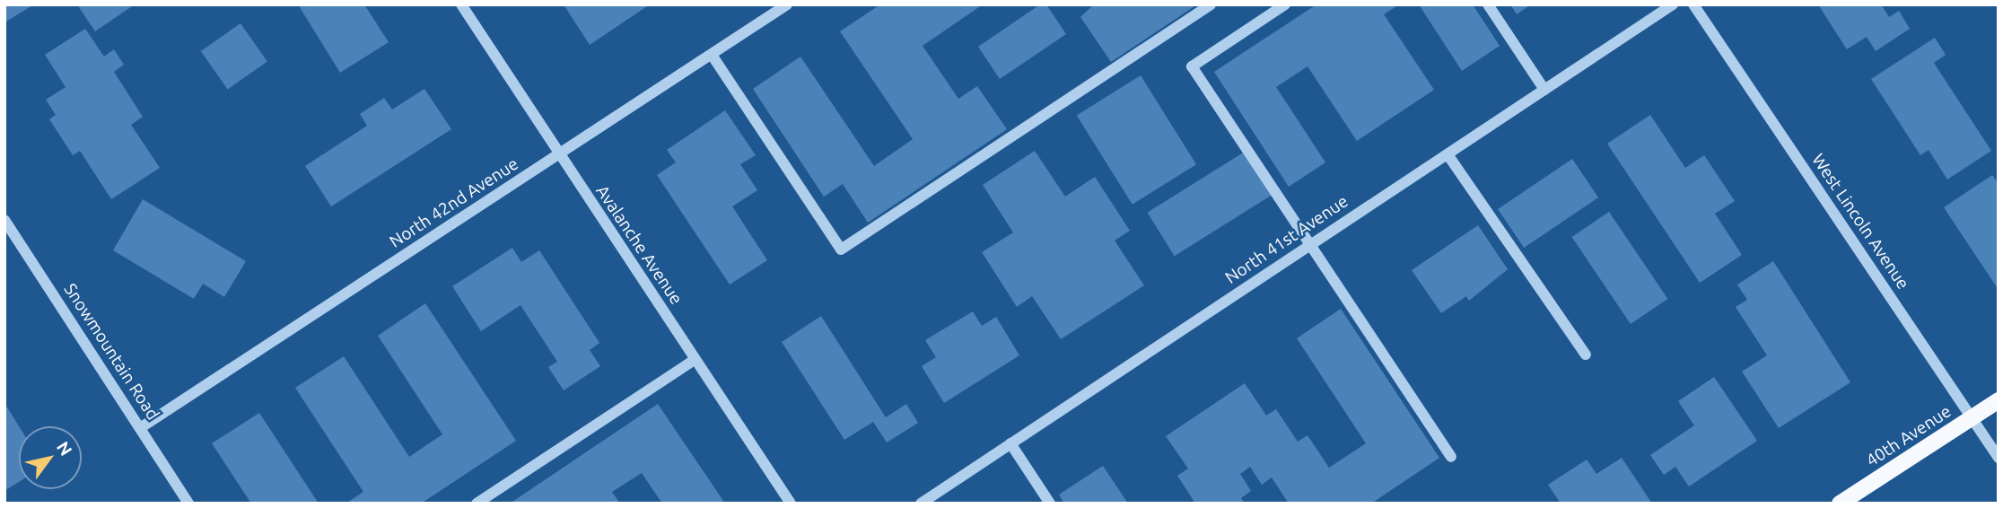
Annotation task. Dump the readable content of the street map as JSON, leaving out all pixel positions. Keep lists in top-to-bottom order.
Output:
{
  "streets": {
    "main road": ["40th Avenue"],
    "street": [
      "North 42nd Avenue",
      "West Lincoln Avenue",
      "North 41st Avenue",
      "Avalanche Avenue",
      "Snowmountain Road"
    ]
  },
  "crossings": [
    ["North 42nd Avenue", "Avalanche Avenue"],
    ["North 42nd Avenue", "Snowmountain Road"],
    ["West Lincoln Avenue", "40th Avenue"]
  ],
  "north": "top right"
}
